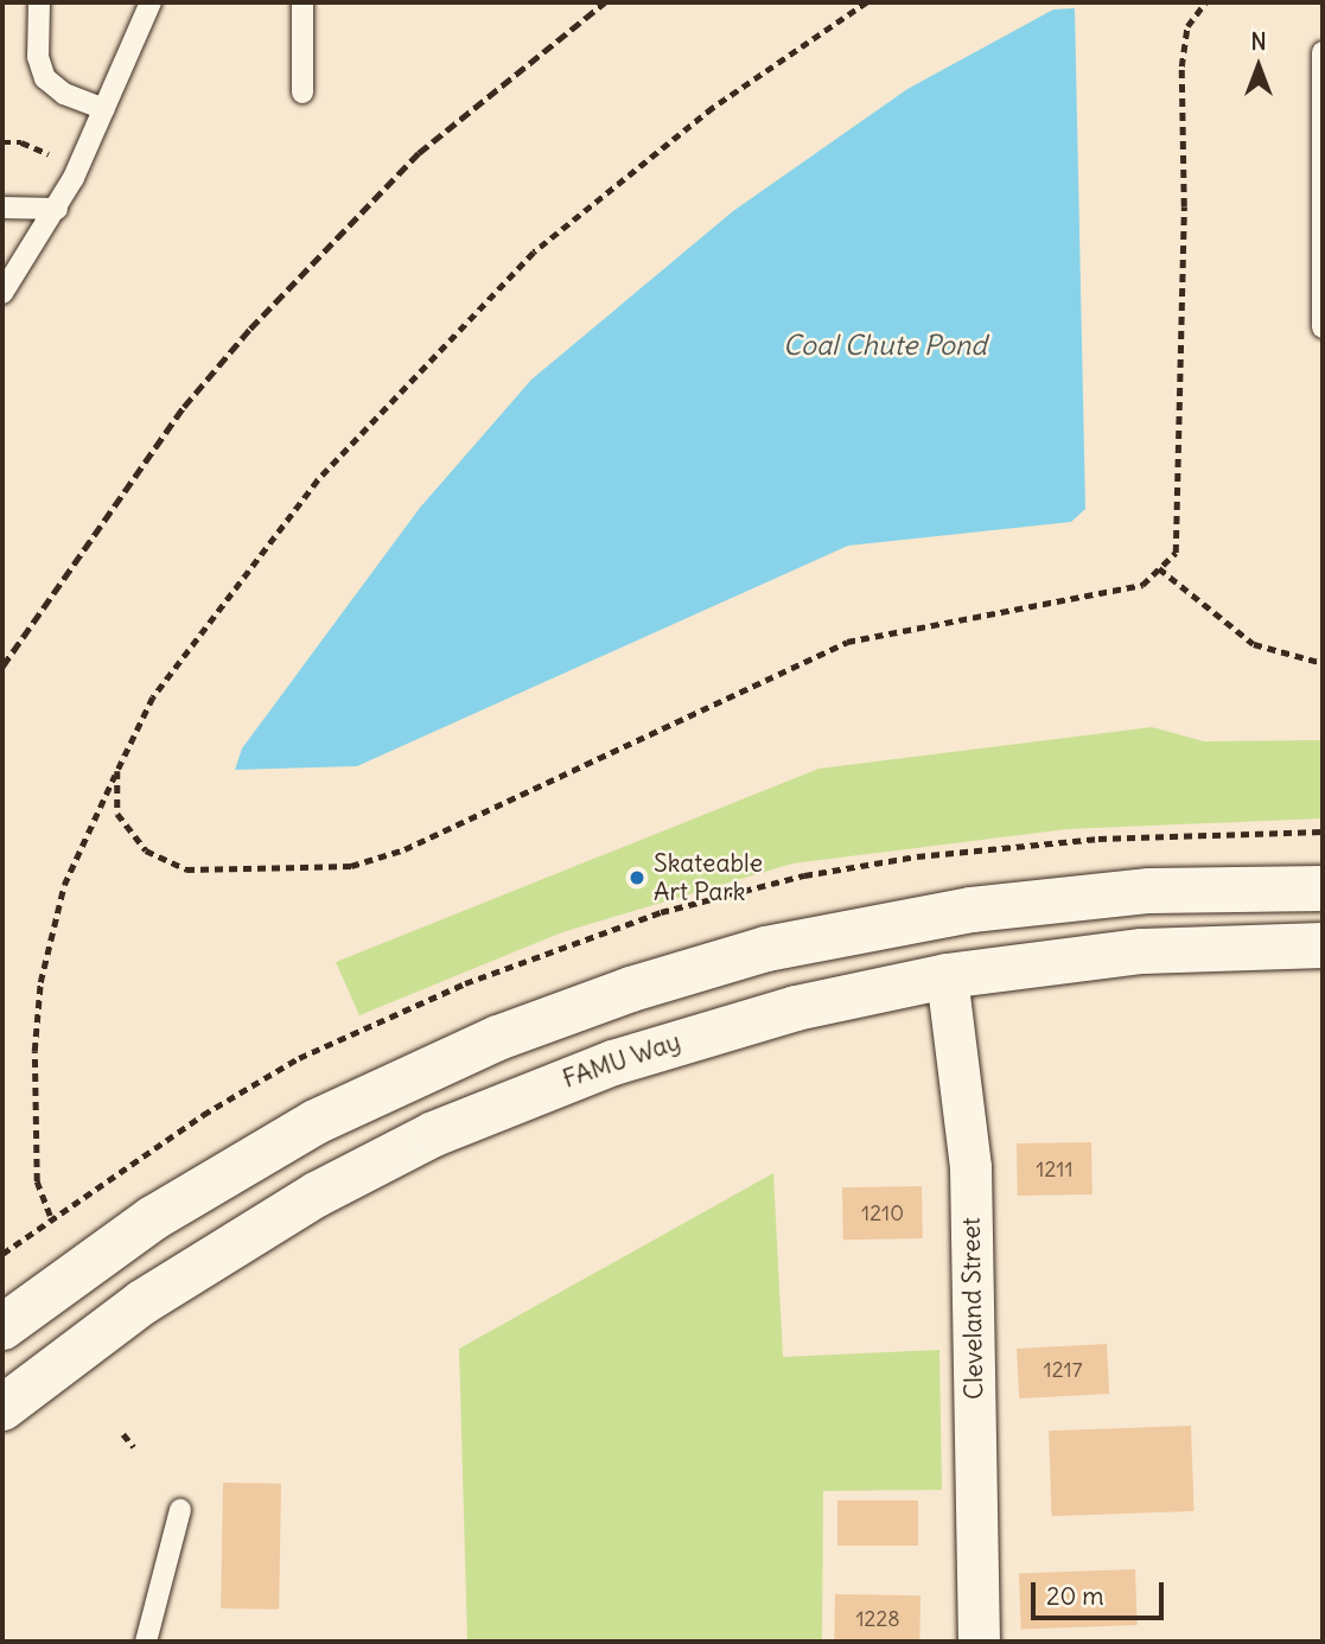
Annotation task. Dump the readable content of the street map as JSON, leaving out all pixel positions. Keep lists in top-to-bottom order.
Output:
{
  "streets": {
    "street": ["FAMU Way", "Cleveland Street"]
  },
  "crossings": [
    ["FAMU Way", "Cleveland Street"]
  ],
  "water": ["Coal Chute Pond"],
  "places": ["Skateable Art Park"],
  "house_numbers": [
    "1211",
    "1210",
    "1217",
    "1228"
  ],
  "scale_bar": "20 m",
  "north": "top"
}
